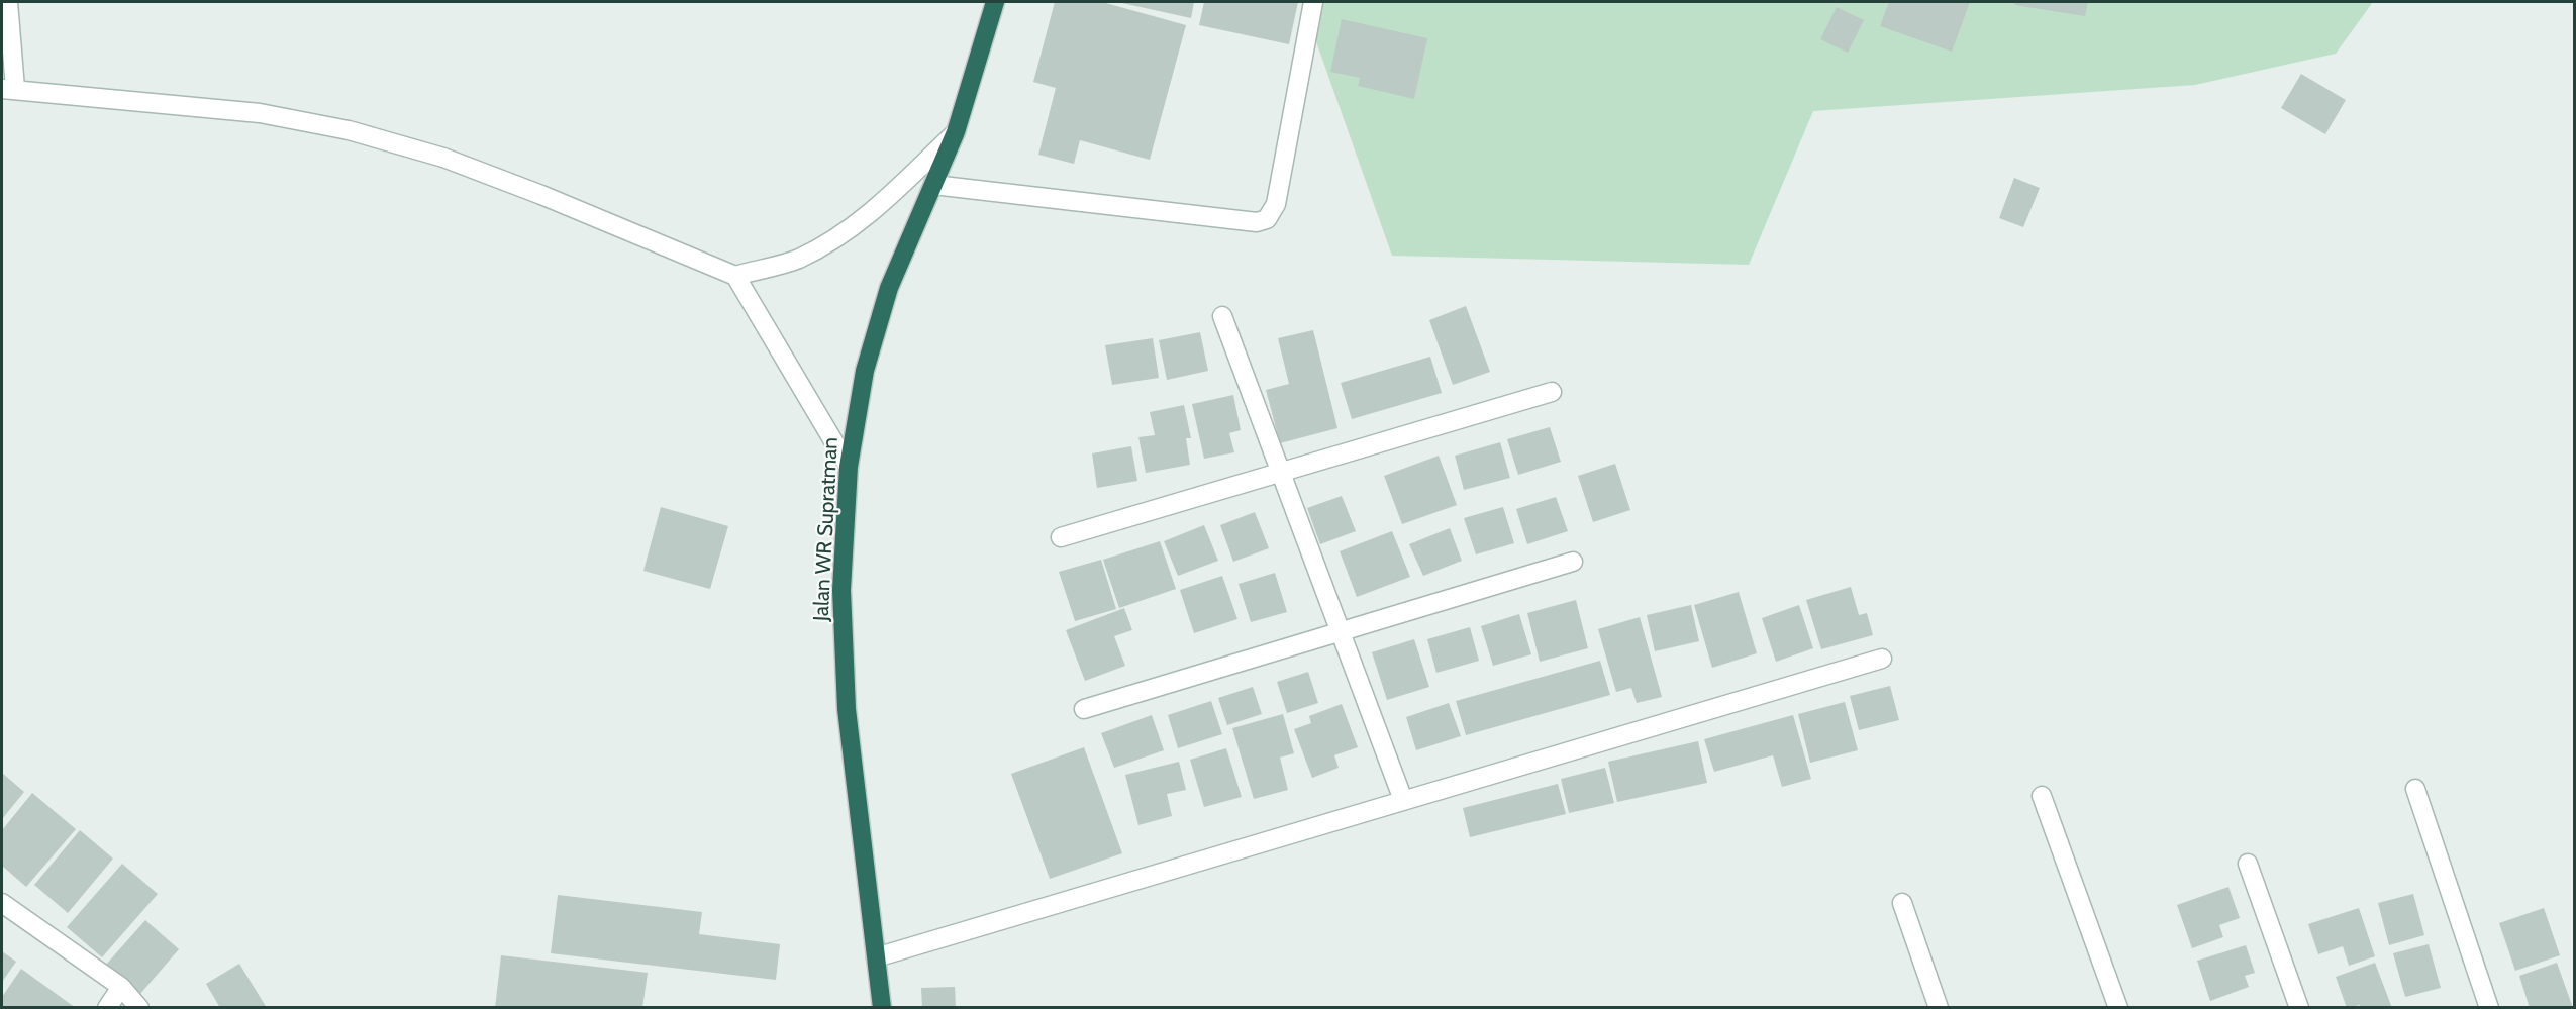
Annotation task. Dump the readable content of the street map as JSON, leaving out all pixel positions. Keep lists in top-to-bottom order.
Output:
{
  "streets": {
    "highway": ["Jalan WR Supratman"]
  }
}
